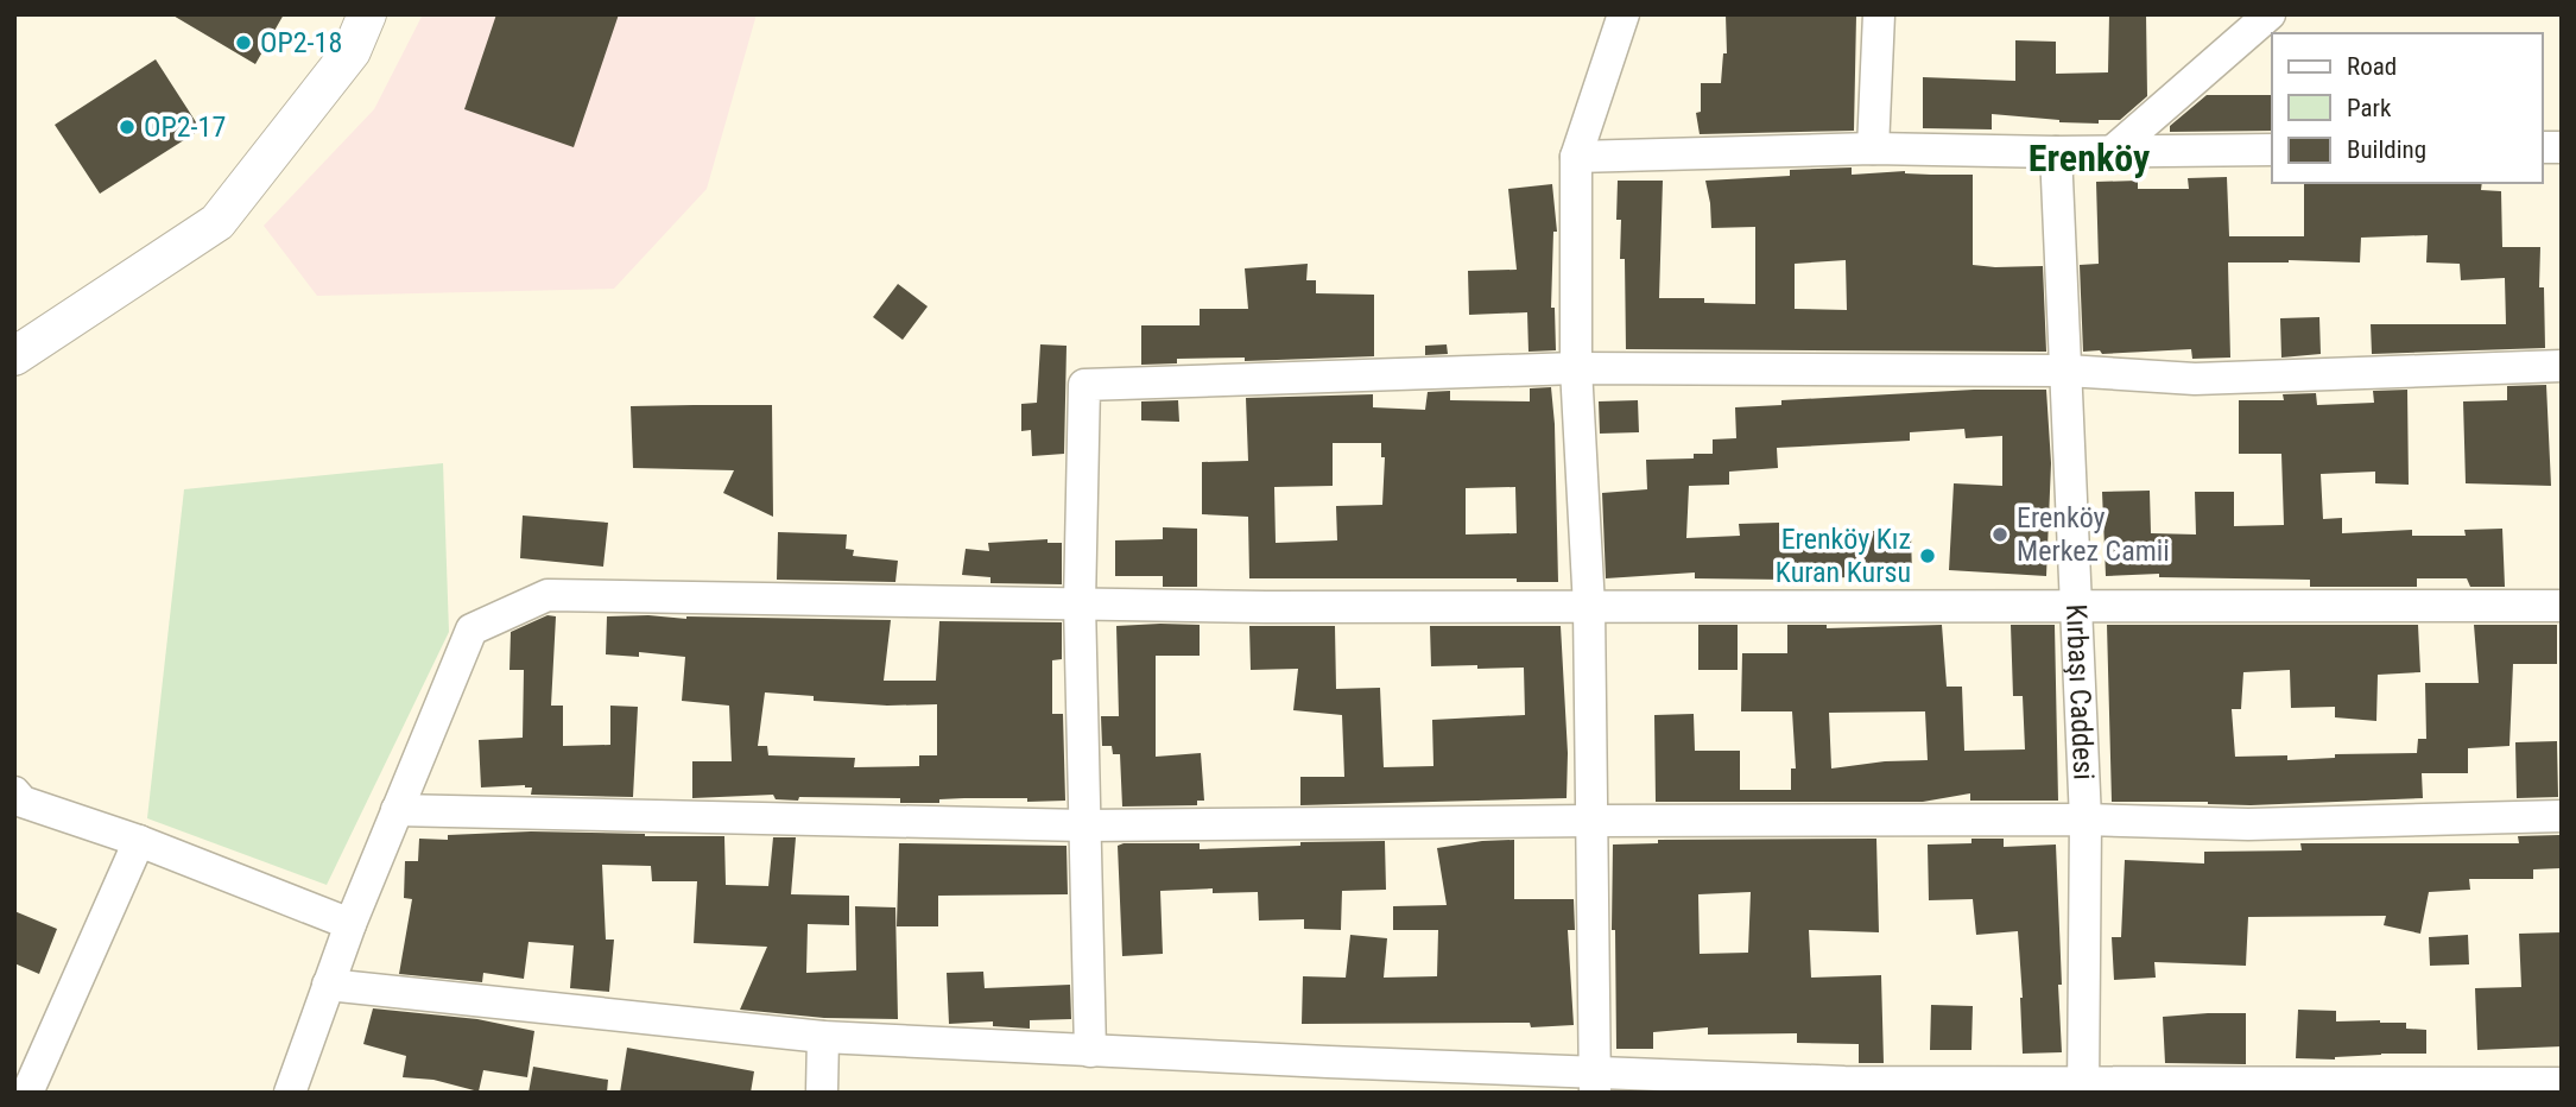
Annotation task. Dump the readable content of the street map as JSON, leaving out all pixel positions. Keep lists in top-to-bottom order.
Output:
{
  "streets": {
    "street": ["Kırbaşı Caddesi"]
  },
  "districts": ["Erenköy"],
  "places": [
    "OP2-18",
    "OP2-17",
    "Erenköy Merkez Camii",
    "Erenköy Kız Kuran Kursu"
  ],
  "legend": ["Road", "Park", "Building"]
}
